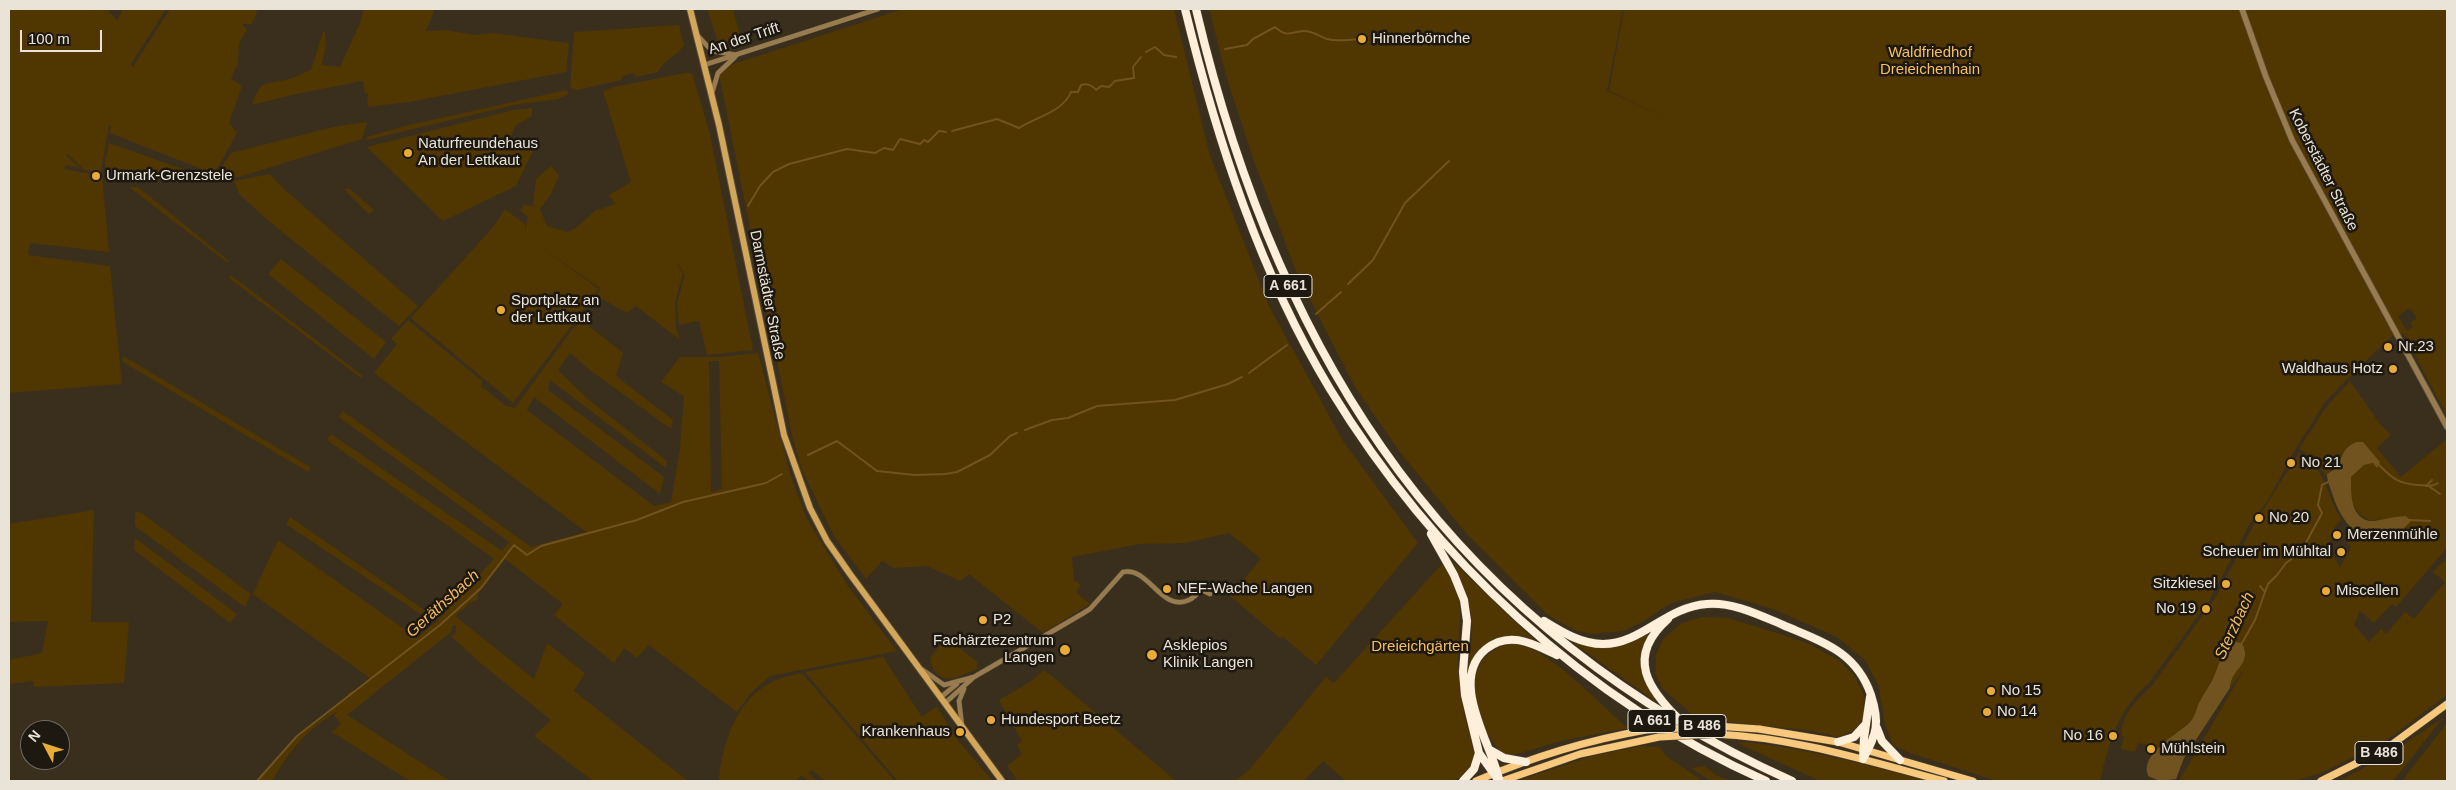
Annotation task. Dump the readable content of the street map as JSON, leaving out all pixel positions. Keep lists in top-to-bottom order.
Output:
{
  "streets": {
    "highway": ["A 661"],
    "main road": ["Darmstädter Straße", "B 486"],
    "street": ["An der Trift", "Koberstädter Straße"]
  },
  "crossings": [
    ["An der Trift", "Darmstädter Straße"]
  ],
  "water": ["Geräthsbach", "Sterzbach"],
  "parks": ["Waldfriedhof Dreieichenhain", "Dreieichgärten"],
  "places": [
    "Hinnerbörnche",
    "Naturfreundehaus An der Lettkaut",
    "Urmark-Grenzstele",
    "Sportplatz an der Lettkaut",
    "Nr.23",
    "Waldhaus Hotz",
    "No 21",
    "No 20",
    "Merzenmühle",
    "Scheuer im Mühltal",
    "Sitzkiesel",
    "NEF-Wache Langen",
    "Miscellen",
    "No 19",
    "P2",
    "Fachärztezentrum Langen",
    "Asklepios Klinik Langen",
    "No 15",
    "No 14",
    "Hundesport Beetz",
    "Krankenhaus",
    "No 16",
    "Mühlstein"
  ],
  "scale_bar": "100 m",
  "north": "top left"
}
